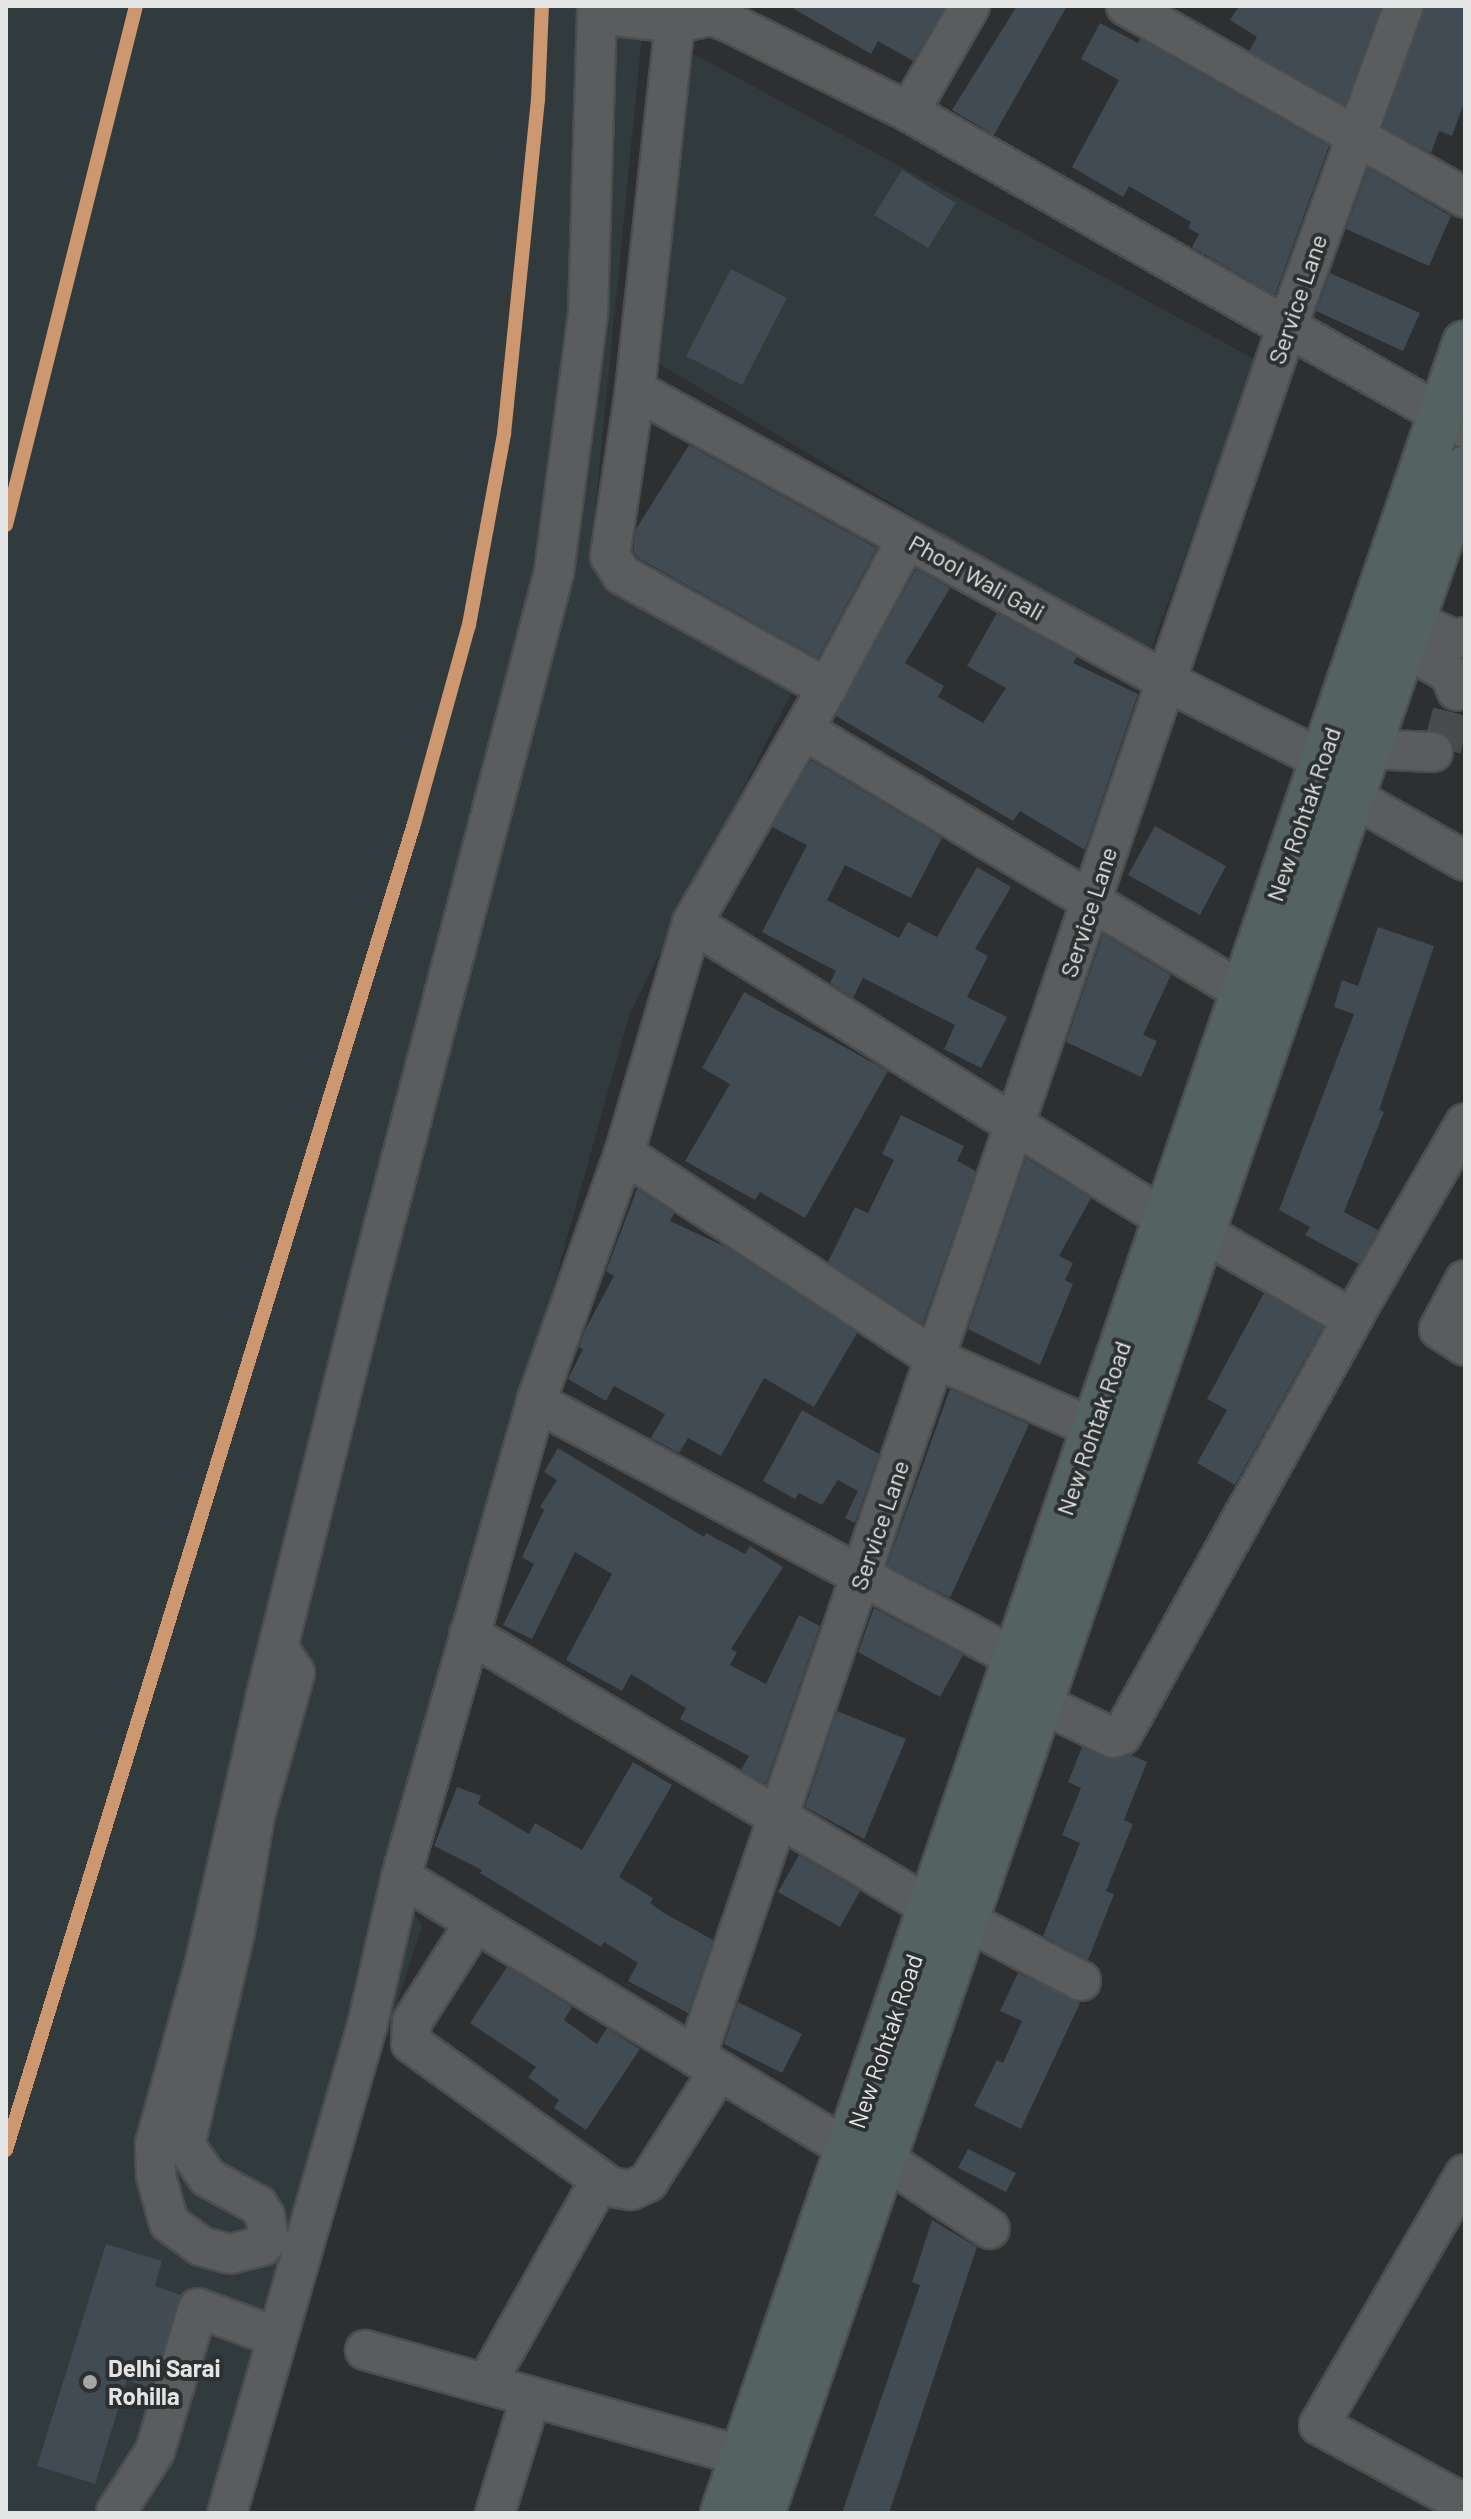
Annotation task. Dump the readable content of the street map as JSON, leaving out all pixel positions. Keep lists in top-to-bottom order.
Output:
{
  "streets": {
    "main road": ["New Rohtak Road"],
    "street": ["Service Lane", "Phool Wali Gali"]
  },
  "crossings": [
    ["Service Lane", "Phool Wali Gali"],
    ["Phool Wali Gali", "New Rohtak Road"]
  ],
  "places": ["Delhi Sarai Rohilla"]
}
